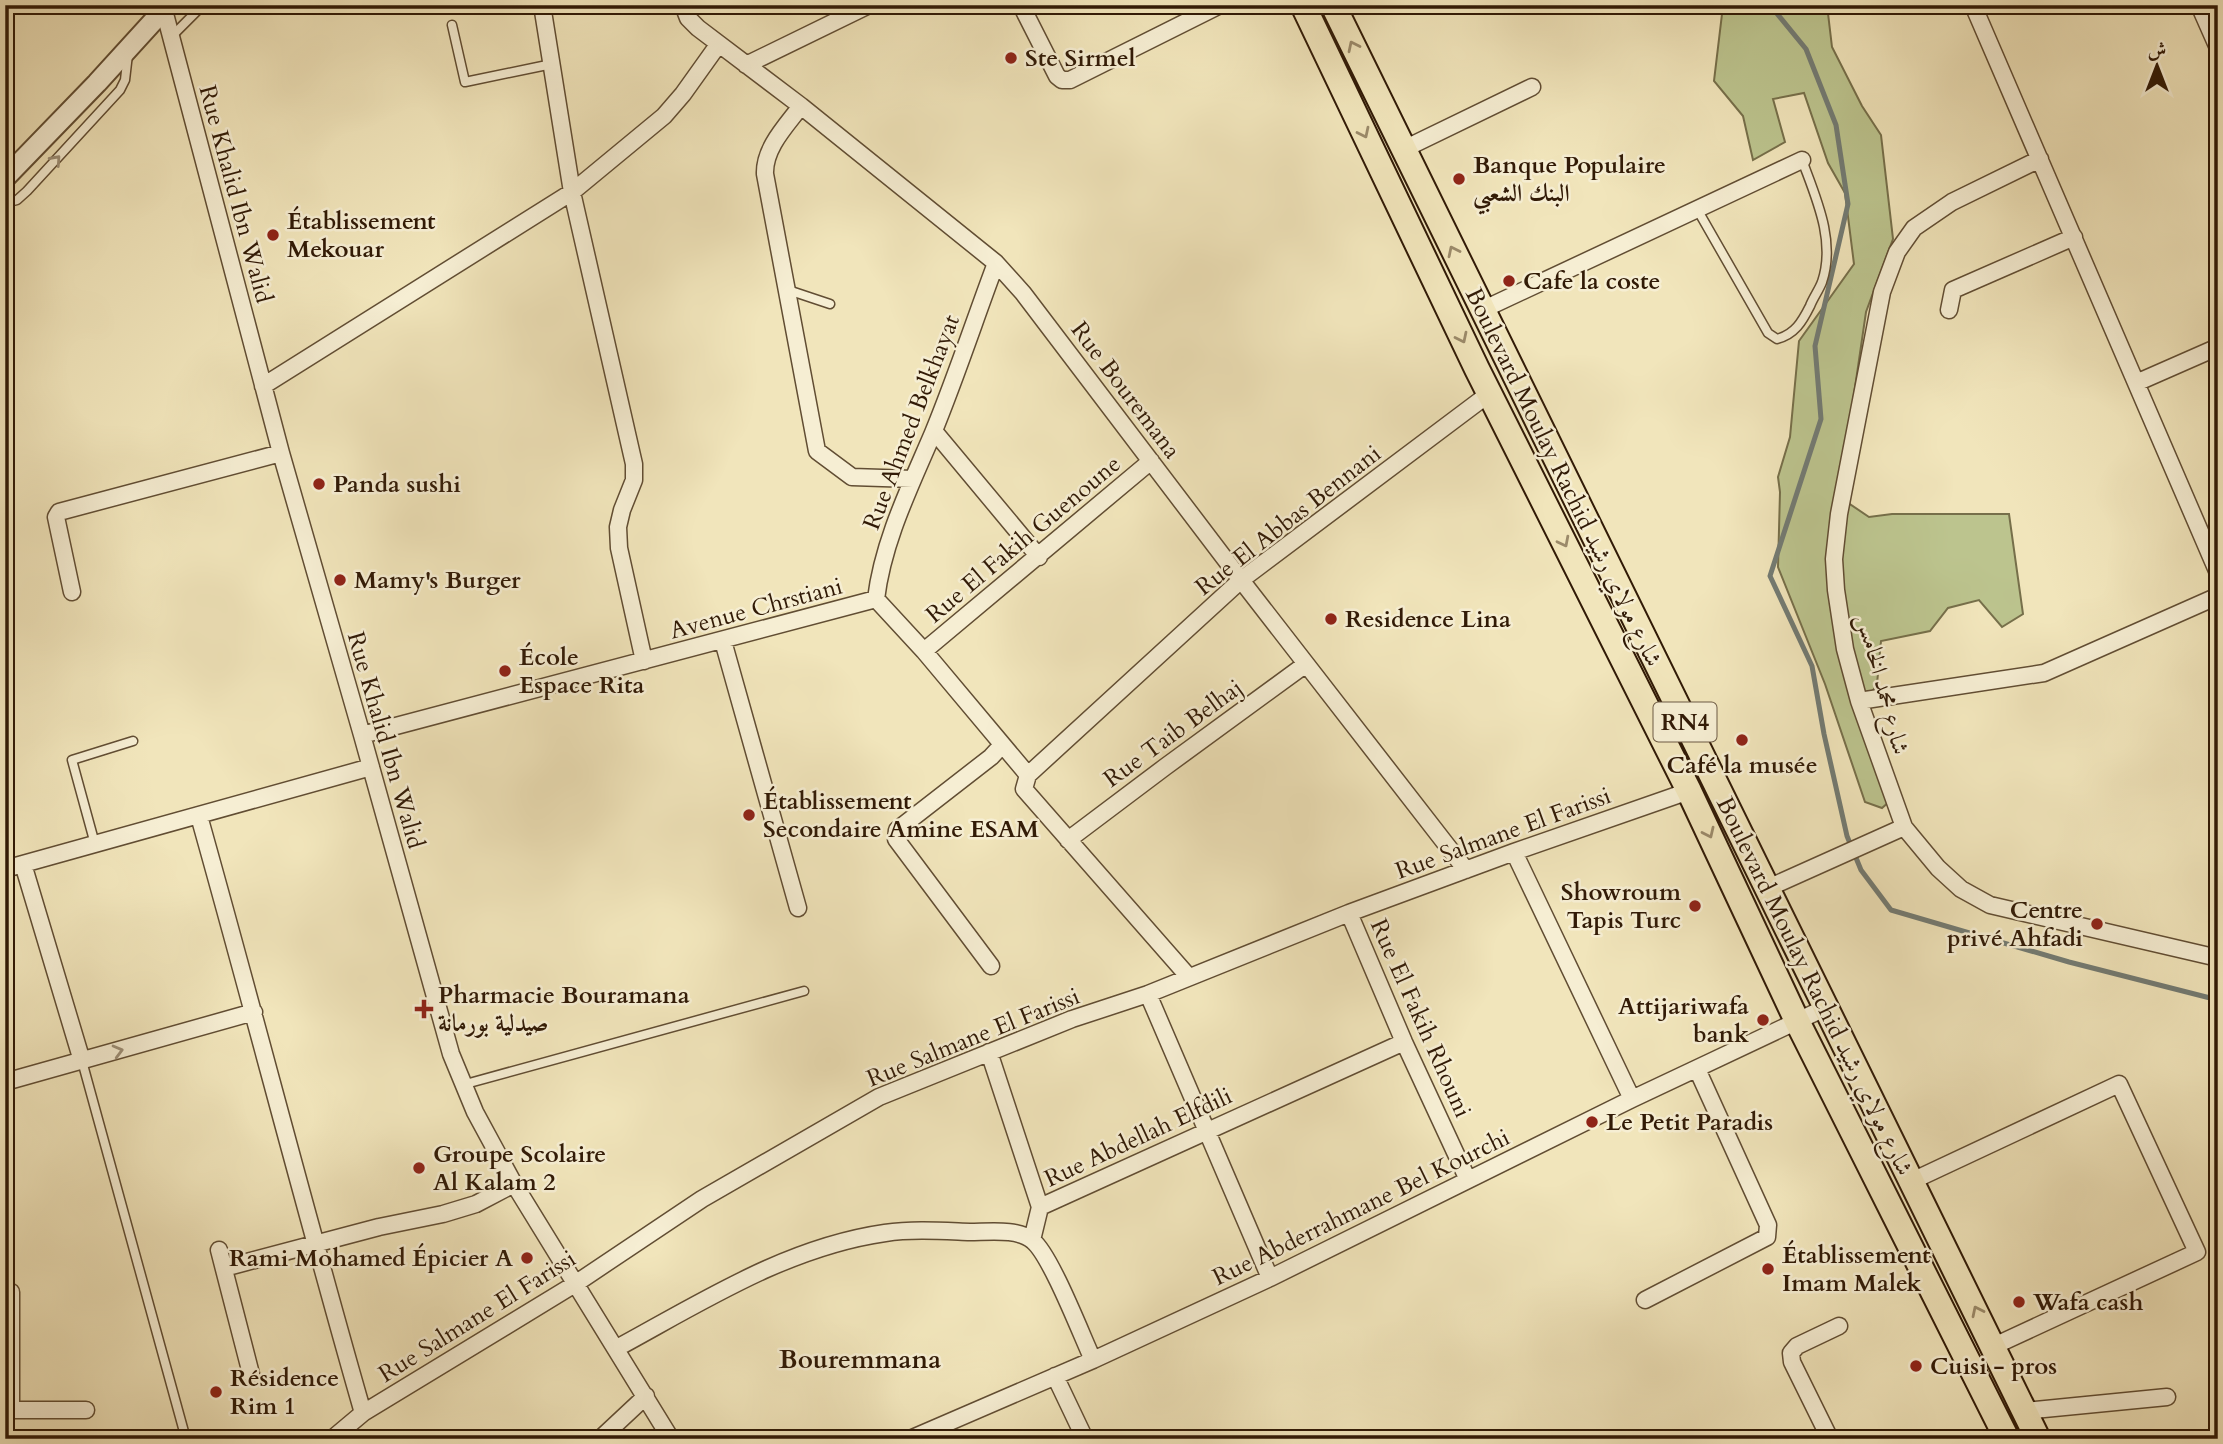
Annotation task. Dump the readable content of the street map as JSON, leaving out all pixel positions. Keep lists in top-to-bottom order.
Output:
{
  "streets": {
    "main road": ["Boulevard Moulay Rachid شارع مولاي رشيد", "RN4"],
    "street": [
      "Rue Khalid Ibn Walid",
      "Rue Bouremana",
      "Rue Ahmed Belkhayat",
      "Rue El Abbas Bennani",
      "Rue El Fakih Guenoune",
      "Avenue Chrstiani",
      "شارع محمد الخامس",
      "Rue Taib Belhaj",
      "Rue Salmane El Farissi",
      "Rue El Fakih Rhouni",
      "Rue Abdellah Elfdili",
      "Rue Abderrahmane Bel Kourchi"
    ]
  },
  "crossings": [
    ["Rue Khalid Ibn Walid", "Avenue Chrstiani"],
    ["Rue Khalid Ibn Walid", "Rue Salmane El Farissi"],
    ["Rue Bouremana", "Rue Ahmed Belkhayat"],
    ["Rue Bouremana", "Rue El Abbas Bennani"],
    ["Rue Bouremana", "Rue El Fakih Guenoune"],
    ["Rue Bouremana", "Rue Taib Belhaj"],
    ["Rue Bouremana", "Rue Salmane El Farissi"],
    ["Rue Ahmed Belkhayat", "Avenue Chrstiani"],
    ["Boulevard Moulay Rachid شارع مولاي رشيد", "Rue El Abbas Bennani"],
    ["Boulevard Moulay Rachid شارع مولاي رشيد", "Rue Salmane El Farissi"],
    ["Boulevard Moulay Rachid شارع مولاي رشيد", "Rue Abderrahmane Bel Kourchi"],
    ["Rue Salmane El Farissi", "Rue El Fakih Rhouni"],
    ["Rue Salmane El Farissi", "Rue Abdellah Elfdili"],
    ["Rue El Fakih Rhouni", "Rue Abdellah Elfdili"],
    ["Rue El Fakih Rhouni", "Rue Abderrahmane Bel Kourchi"]
  ],
  "districts": ["Bouremmana"],
  "places": {
    "other": [
      "Ste Sirmel",
      "Banque Populaire البنك الشعبي",
      "Établissement Mekouar",
      "Cafe la coste",
      "Panda sushi",
      "Mamy's Burger",
      "Residence Lina",
      "École Espace Rita",
      "Café la musée",
      "Établissement Secondaire Amine ESAM",
      "Showroum Tapis Turc",
      "Centre privé Ahfadi",
      "Attijariwafa bank",
      "Le Petit Paradis",
      "Groupe Scolaire Al Kalam 2",
      "Rami Mohamed Épicier A",
      "Établissement Imam Malek",
      "Wafa cash",
      "Cuisi - pros",
      "Résidence Rim 1"
    ],
    "health": ["Pharmacie Bouramana صيدلية بورمانة"]
  },
  "north": "top"
}
